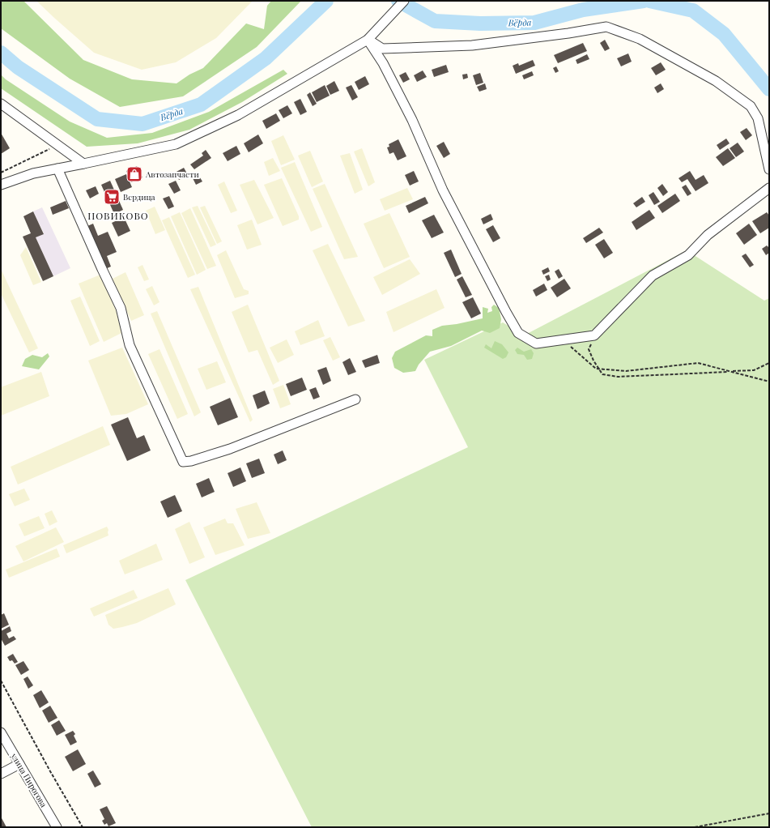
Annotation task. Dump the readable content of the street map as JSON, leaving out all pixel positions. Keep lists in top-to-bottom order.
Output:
{
  "streets": {
    "street": ["улица Пирогова"]
  },
  "districts": ["НОВИКОВО"],
  "water": ["Вёрда"],
  "places": {
    "shop": ["Автозапчасти"],
    "supermarket": ["Вердица"]
  }
}
